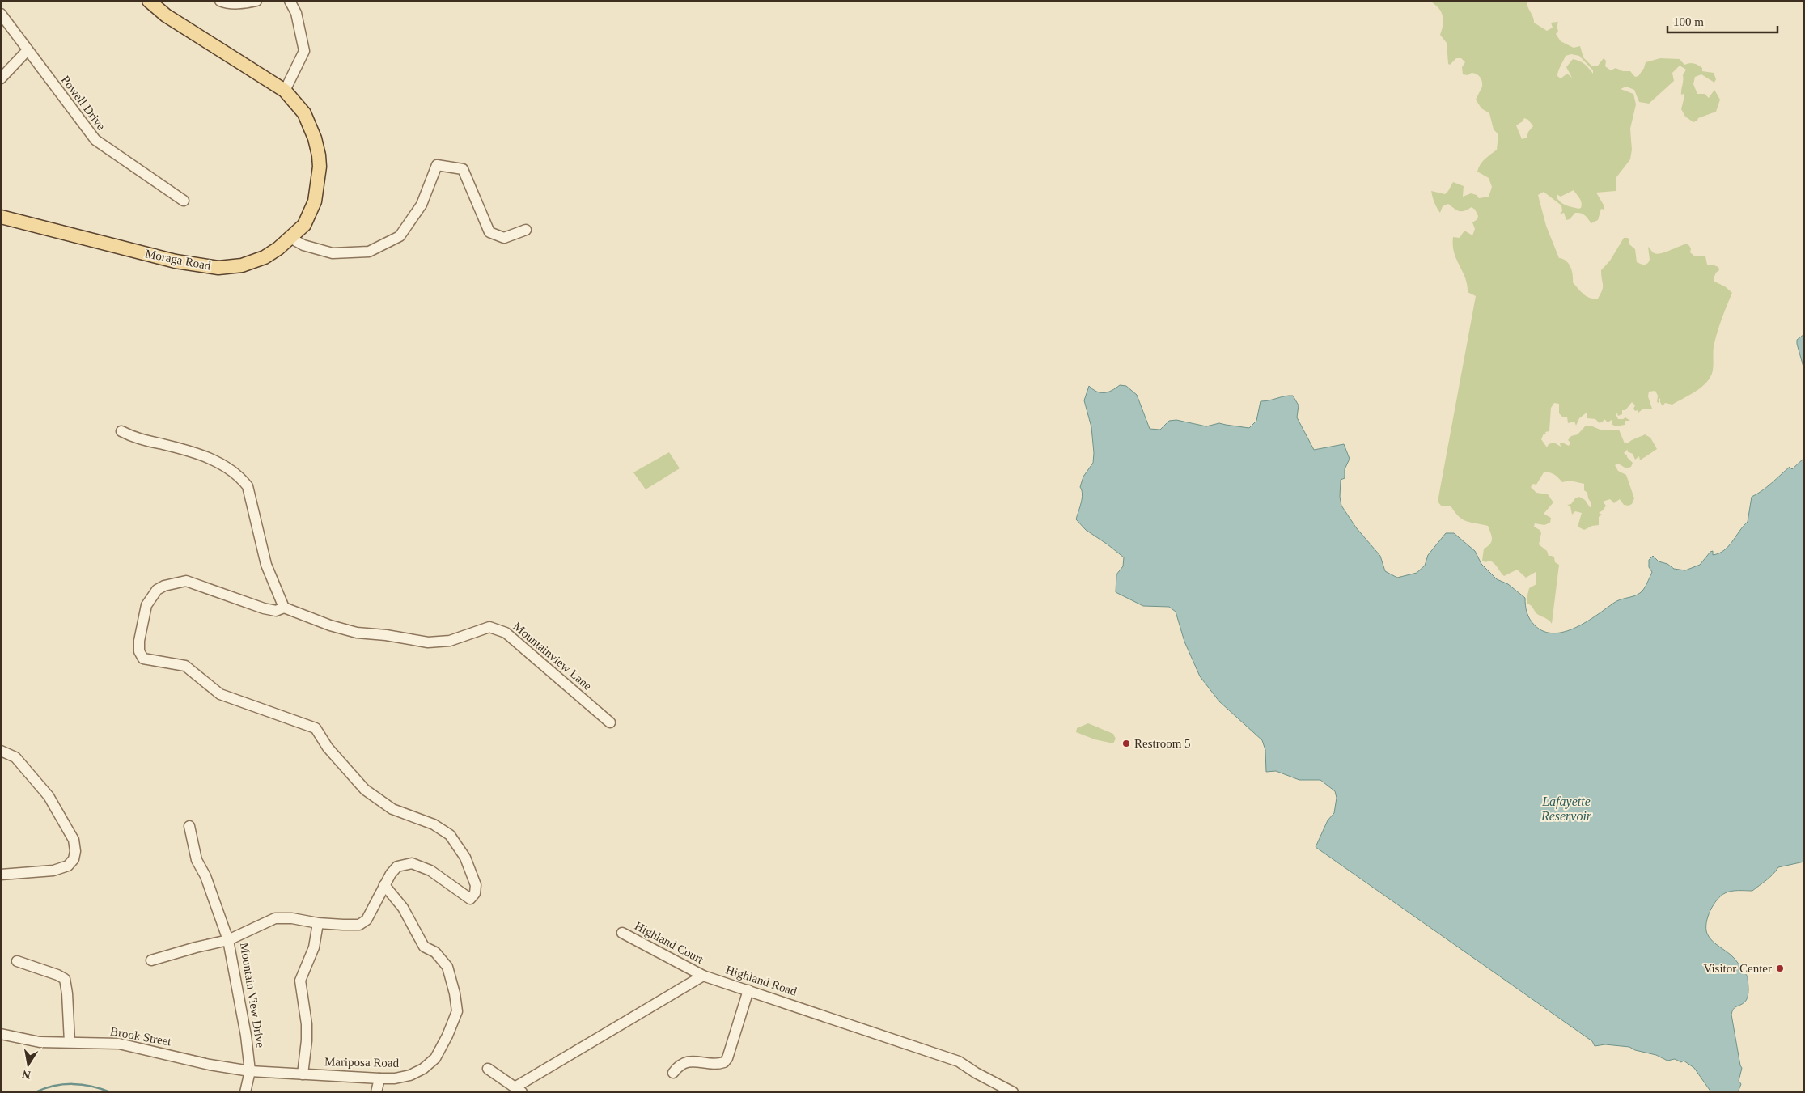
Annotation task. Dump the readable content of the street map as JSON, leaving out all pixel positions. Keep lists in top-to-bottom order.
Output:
{
  "streets": {
    "main road": ["Moraga Road"],
    "street": [
      "Powell Drive",
      "Mountainview Lane",
      "Highland Court",
      "Highland Road",
      "Mountain View Drive",
      "Brook Street",
      "Mariposa Road"
    ]
  },
  "crossings": [
    ["Mountainview Lane", "Mountain View Drive"],
    ["Highland Court", "Highland Road"],
    ["Mountain View Drive", "Brook Street"],
    ["Mountain View Drive", "Mariposa Road"],
    ["Brook Street", "Mariposa Road"]
  ],
  "water": ["Lafayette Reservoir"],
  "places": ["Restroom 5", "Visitor Center"],
  "scale_bar": "100 m",
  "north": "bottom"
}
